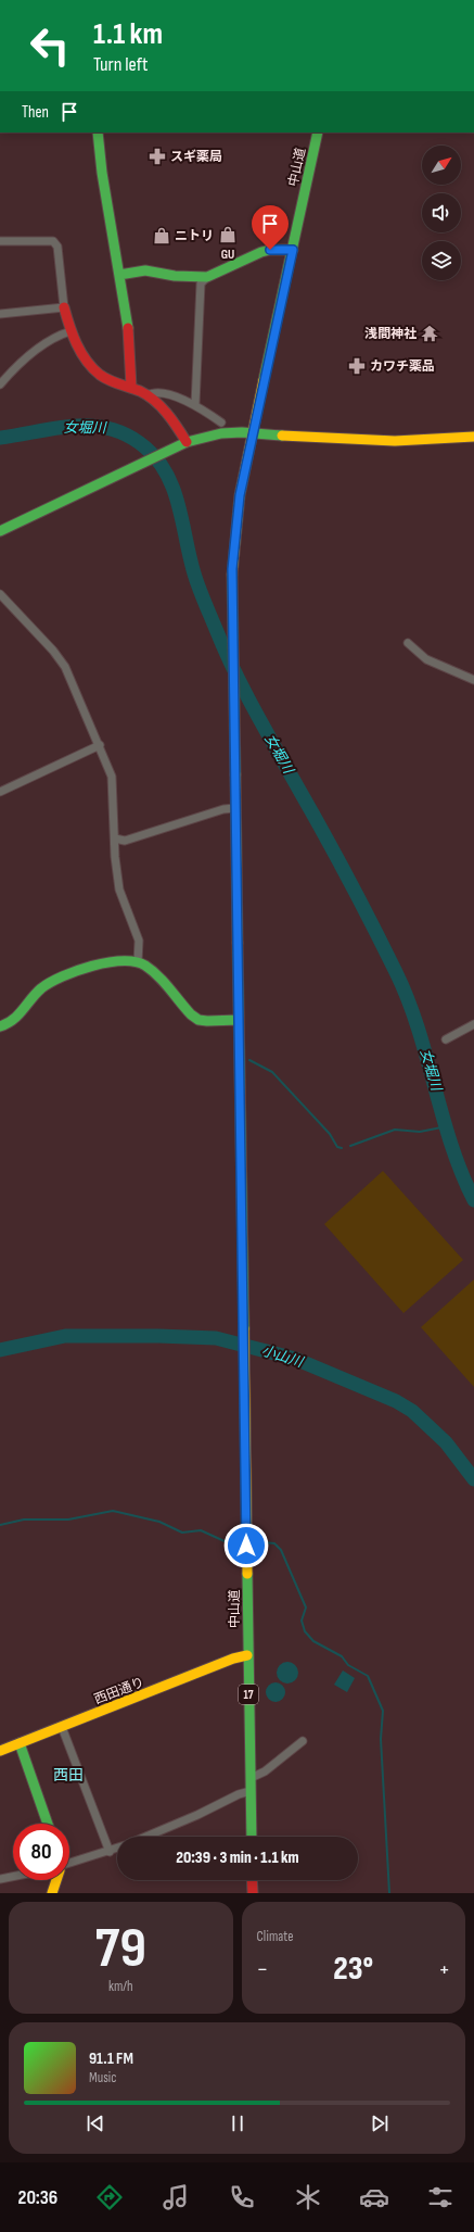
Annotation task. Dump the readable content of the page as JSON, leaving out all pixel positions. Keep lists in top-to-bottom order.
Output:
{
  "streets": {
    "main road": ["中山道", "西田通り", "17"]
  },
  "crossings": [
    ["中山道", "西田通り"]
  ],
  "districts": ["西田"],
  "water": ["女堀川", "小山川"],
  "places": {
    "pharmacy": ["スギ薬局", "カワチ薬品"],
    "shop": ["GU", "ニトリ"],
    "temple": ["浅間神社"]
  },
  "north": "top right",
  "page": {
    "turn": ["1.1 km", "Turn left"],
    "then": "Then",
    "limit": "80",
    "trip": "20:39 · 3 min · 1.1 km",
    "tile": [
      ["79", "km/h"],
      "Climate"
    ],
    "heat": ["−", "23°", "+"],
    "song": ["91.1 FM", "Music"],
    "tabs": "20:36"
  }
}
